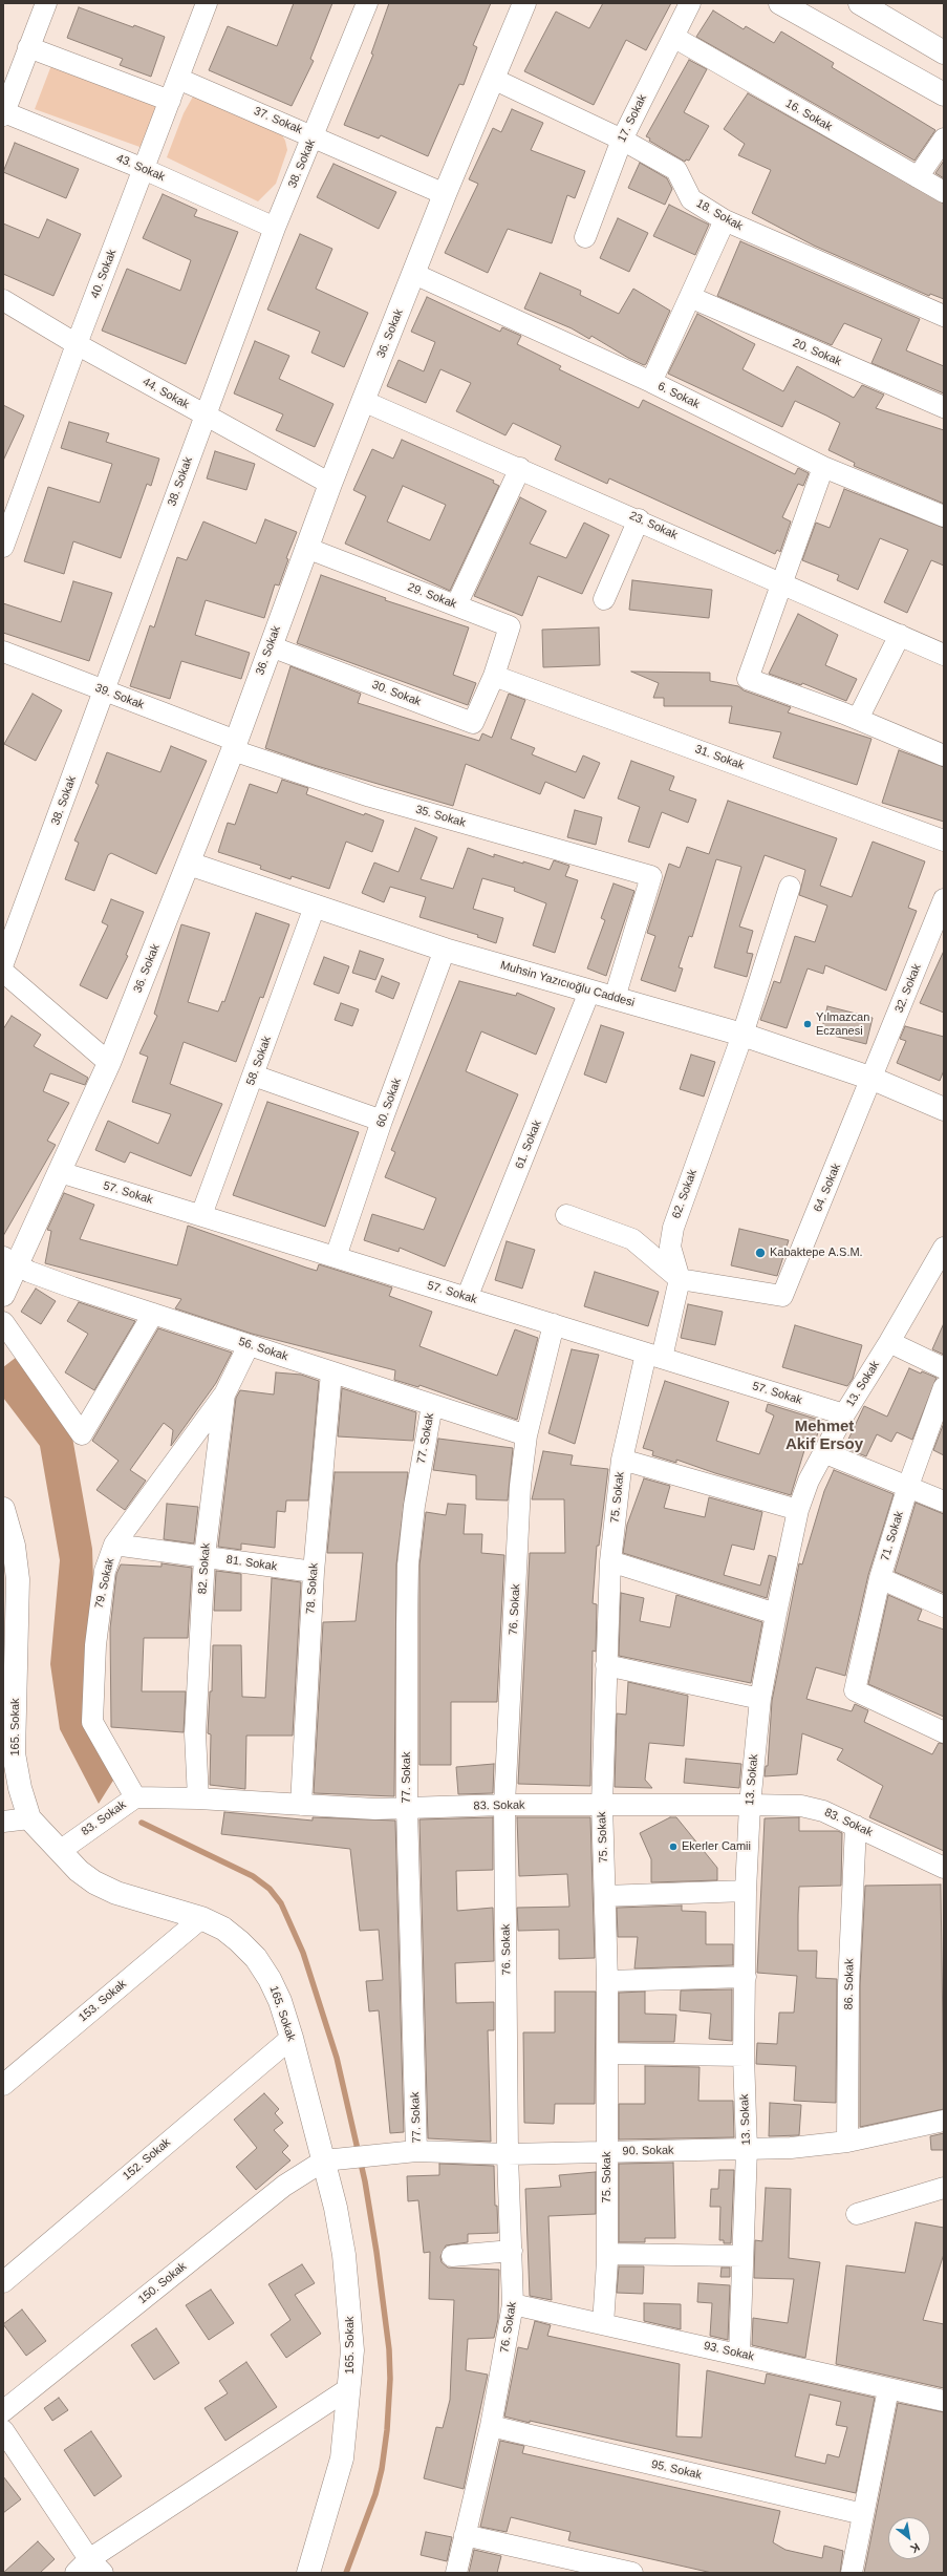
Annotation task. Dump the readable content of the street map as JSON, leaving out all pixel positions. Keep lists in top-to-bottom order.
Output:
{
  "streets": {
    "main road": ["36. Sokak", "Muhsin Yazıcıoğlu Caddesi", "165. Sokak"],
    "street": [
      "16. Sokak",
      "17. Sokak",
      "37. Sokak",
      "38. Sokak",
      "43. Sokak",
      "18. Sokak",
      "40. Sokak",
      "20. Sokak",
      "44. Sokak",
      "6. Sokak",
      "23. Sokak",
      "29. Sokak",
      "30. Sokak",
      "39. Sokak",
      "31. Sokak",
      "35. Sokak",
      "32. Sokak",
      "58. Sokak",
      "60. Sokak",
      "61. Sokak",
      "64. Sokak",
      "57. Sokak",
      "62. Sokak",
      "56. Sokak",
      "13. Sokak",
      "77. Sokak",
      "75. Sokak",
      "71. Sokak",
      "81. Sokak",
      "82. Sokak",
      "79. Sokak",
      "78. Sokak",
      "76. Sokak",
      "83. Sokak",
      "86. Sokak",
      "153. Sokak",
      "90. Sokak",
      "152. Sokak",
      "150. Sokak",
      "93. Sokak",
      "95. Sokak"
    ]
  },
  "crossings": [
    ["16. Sokak", "17. Sokak"],
    ["17. Sokak", "18. Sokak"],
    ["37. Sokak", "38. Sokak"],
    ["37. Sokak", "40. Sokak"],
    ["37. Sokak", "36. Sokak"],
    ["38. Sokak", "43. Sokak"],
    ["38. Sokak", "44. Sokak"],
    ["38. Sokak", "39. Sokak"],
    ["43. Sokak", "40. Sokak"],
    ["18. Sokak", "36. Sokak"],
    ["40. Sokak", "44. Sokak"],
    ["36. Sokak", "44. Sokak"],
    ["36. Sokak", "6. Sokak"],
    ["36. Sokak", "23. Sokak"],
    ["36. Sokak", "29. Sokak"],
    ["36. Sokak", "30. Sokak"],
    ["36. Sokak", "39. Sokak"],
    ["36. Sokak", "35. Sokak"],
    ["36. Sokak", "Muhsin Yazıcıoğlu Caddesi"],
    ["36. Sokak", "57. Sokak"],
    ["36. Sokak", "56. Sokak"],
    ["29. Sokak", "30. Sokak"],
    ["29. Sokak", "31. Sokak"],
    ["30. Sokak", "31. Sokak"],
    ["39. Sokak", "35. Sokak"],
    ["35. Sokak", "Muhsin Yazıcıoğlu Caddesi"],
    ["Muhsin Yazıcıoğlu Caddesi", "32. Sokak"],
    ["Muhsin Yazıcıoğlu Caddesi", "58. Sokak"],
    ["Muhsin Yazıcıoğlu Caddesi", "60. Sokak"],
    ["Muhsin Yazıcıoğlu Caddesi", "61. Sokak"],
    ["Muhsin Yazıcıoğlu Caddesi", "64. Sokak"],
    ["Muhsin Yazıcıoğlu Caddesi", "62. Sokak"],
    ["32. Sokak", "64. Sokak"],
    ["58. Sokak", "57. Sokak"],
    ["60. Sokak", "57. Sokak"],
    ["61. Sokak", "57. Sokak"],
    ["64. Sokak", "62. Sokak"],
    ["57. Sokak", "62. Sokak"],
    ["57. Sokak", "13. Sokak"],
    ["57. Sokak", "75. Sokak"],
    ["57. Sokak", "76. Sokak"],
    ["62. Sokak", "75. Sokak"],
    ["56. Sokak", "77. Sokak"],
    ["56. Sokak", "82. Sokak"],
    ["56. Sokak", "78. Sokak"],
    ["56. Sokak", "76. Sokak"],
    ["13. Sokak", "83. Sokak"],
    ["13. Sokak", "90. Sokak"],
    ["13. Sokak", "93. Sokak"],
    ["77. Sokak", "83. Sokak"],
    ["77. Sokak", "90. Sokak"],
    ["75. Sokak", "83. Sokak"],
    ["75. Sokak", "90. Sokak"],
    ["75. Sokak", "93. Sokak"],
    ["81. Sokak", "82. Sokak"],
    ["81. Sokak", "79. Sokak"],
    ["81. Sokak", "78. Sokak"],
    ["82. Sokak", "79. Sokak"],
    ["82. Sokak", "83. Sokak"],
    ["79. Sokak", "83. Sokak"],
    ["78. Sokak", "83. Sokak"],
    ["76. Sokak", "83. Sokak"],
    ["76. Sokak", "90. Sokak"],
    ["76. Sokak", "93. Sokak"],
    ["76. Sokak", "95. Sokak"],
    ["165. Sokak", "83. Sokak"],
    ["165. Sokak", "153. Sokak"],
    ["165. Sokak", "90. Sokak"],
    ["165. Sokak", "152. Sokak"],
    ["165. Sokak", "150. Sokak"],
    ["83. Sokak", "86. Sokak"],
    ["86. Sokak", "90. Sokak"],
    ["90. Sokak", "150. Sokak"]
  ],
  "districts": ["Mehmet Akif Ersoy"],
  "places": ["Yılmazcan Eczanesi", "Kabaktepe A.S.M.", "Ekerler Camii"],
  "north": "bottom right"
}
